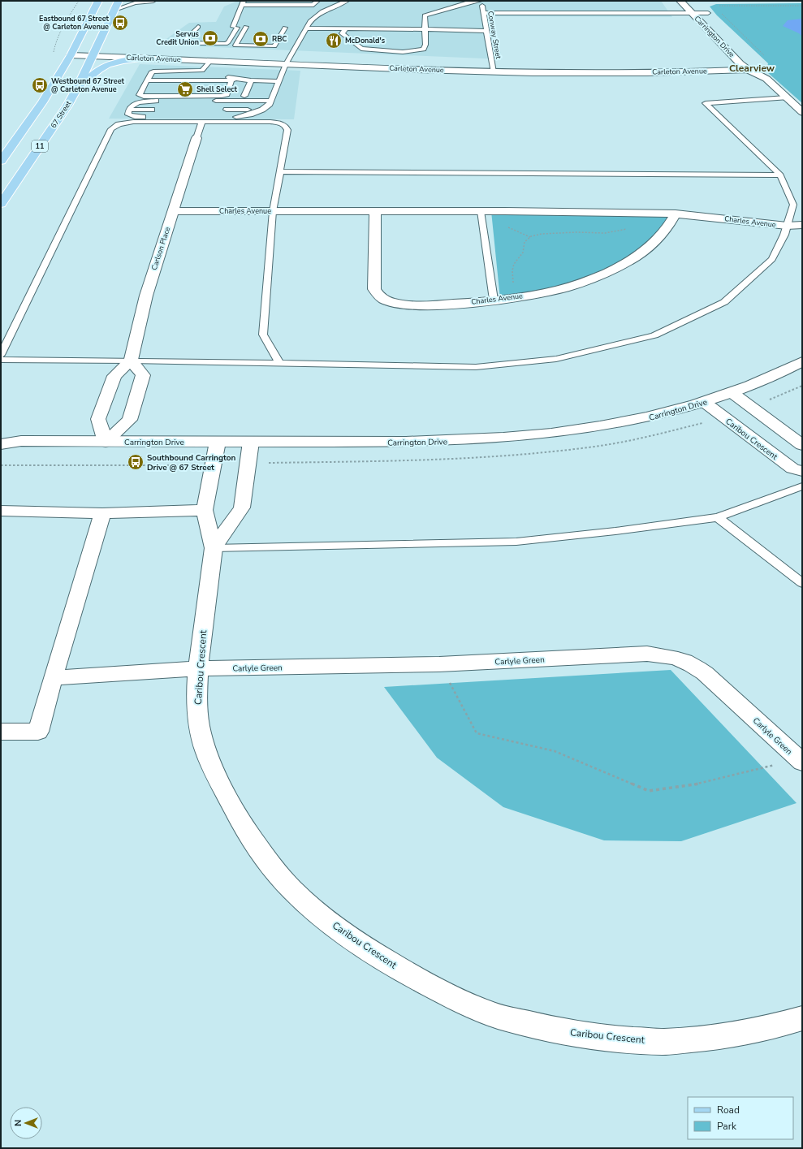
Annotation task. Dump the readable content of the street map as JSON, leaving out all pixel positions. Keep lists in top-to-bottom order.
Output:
{
  "streets": {
    "main road": ["67 Street", "11"],
    "street": [
      "Carrington Drive",
      "Carleton Avenue",
      "Charles Avenue",
      "Carlson Place",
      "Caribou Crescent",
      "Carlyle Green"
    ],
    "lane": ["Conway Street"]
  },
  "crossings": [
    ["Conway Street", "Carleton Avenue"],
    ["Carrington Drive", "Carleton Avenue"],
    ["Carrington Drive", "Caribou Crescent"],
    ["Carleton Avenue", "67 Street"],
    ["Charles Avenue", "Carlson Place"],
    ["Caribou Crescent", "Carlyle Green"]
  ],
  "districts": ["Clearview"],
  "places": {
    "bus stop": ["Eastbound 67 Street @ Carleton Avenue", "Westbound 67 Street @ Carleton Avenue", "Southbound Carrington Drive @ 67 Street"],
    "bank": ["Servus Credit Union", "RBC"],
    "restaurant": ["McDonald's"],
    "supermarket": ["Shell Select"]
  },
  "legend": ["Road", "Park"],
  "north": "left"
}
